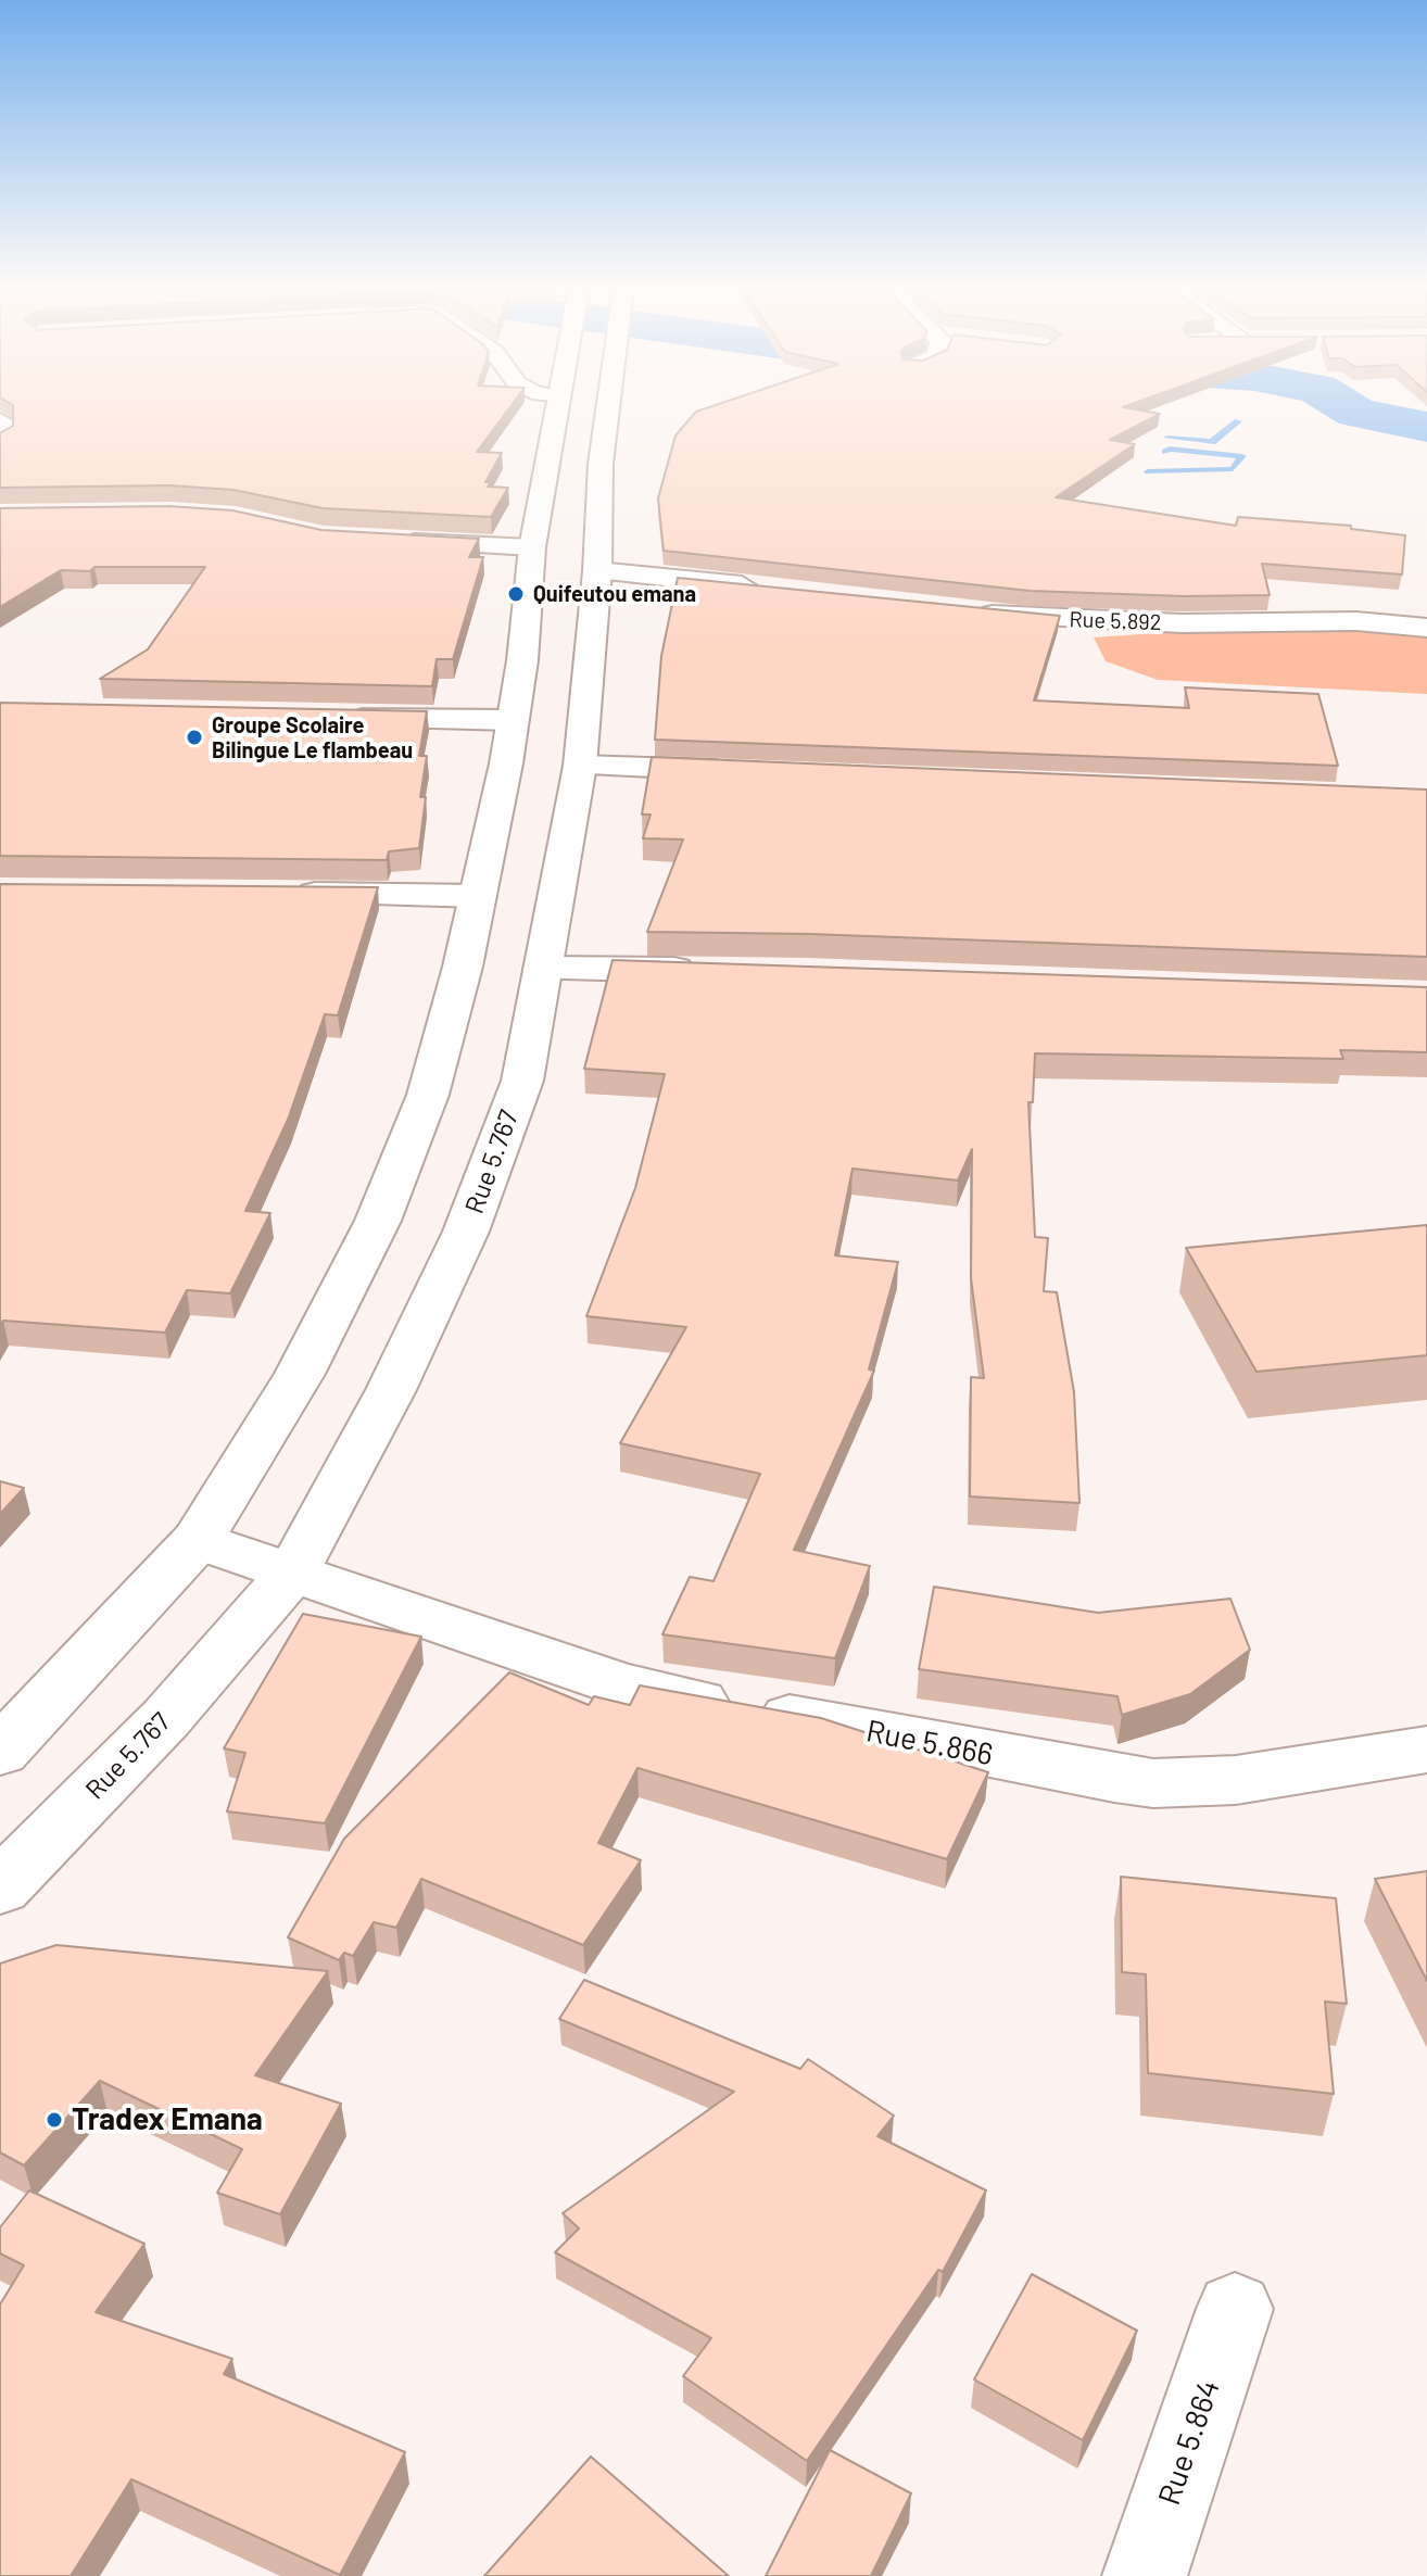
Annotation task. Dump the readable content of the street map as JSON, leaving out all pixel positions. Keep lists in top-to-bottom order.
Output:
{
  "streets": {
    "main road": [
      "Rue 5.892",
      "Rue 5.767",
      "Rue 5.866",
      "Rue 5.864"
    ]
  },
  "crossings": [
    ["Rue 5.767", "Rue 5.866"]
  ],
  "places": ["Quifeutou emana", "Groupe Scolaire Bilingue Le flambeau", "Tradex Emana"]
}
